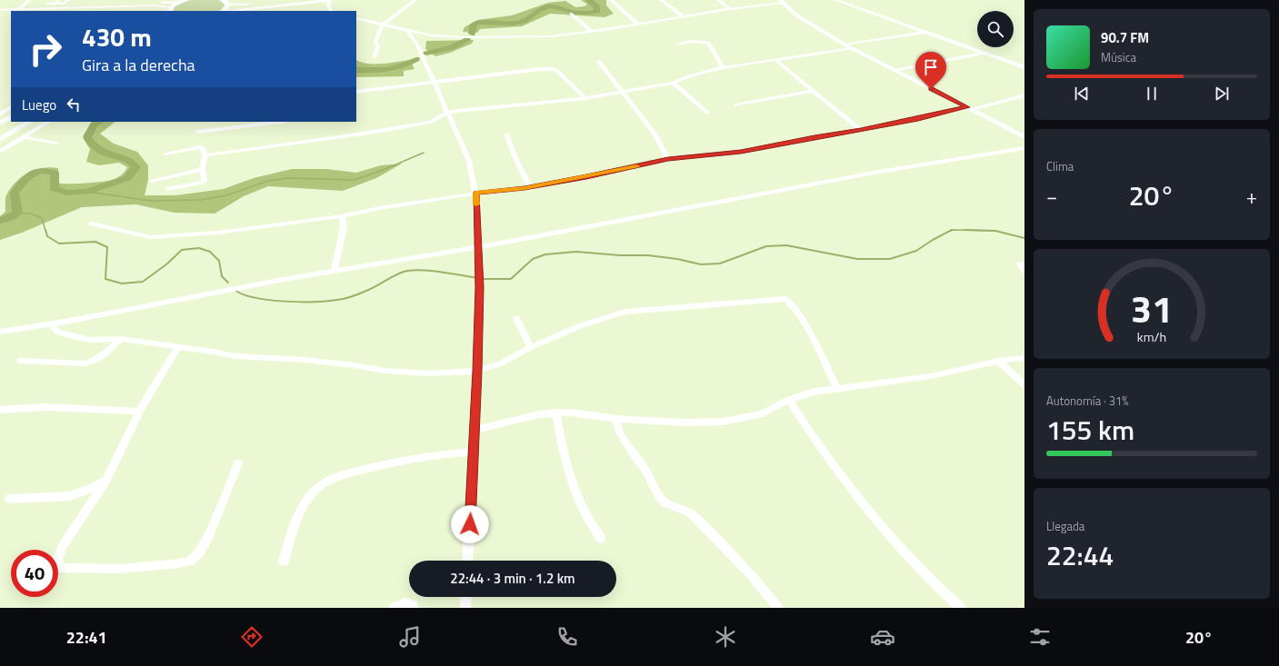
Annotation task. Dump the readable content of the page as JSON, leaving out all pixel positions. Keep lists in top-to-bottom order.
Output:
{
  "page": {
    "turn": ["430 m", "Gira a la derecha"],
    "song": ["90.7 FM", "Música"],
    "then": "Luego",
    "tile": [
      "Clima",
      ["Autonomía · 31%", "155 km"],
      ["Llegada", "22:44"]
    ],
    "heat": ["−", "20°", "+"],
    "limit": "40",
    "trip": "22:44 · 3 min · 1.2 km",
    "tabs": ["22:41", "20°"],
    "gauge": ["31", "km/h"]
  }
}
